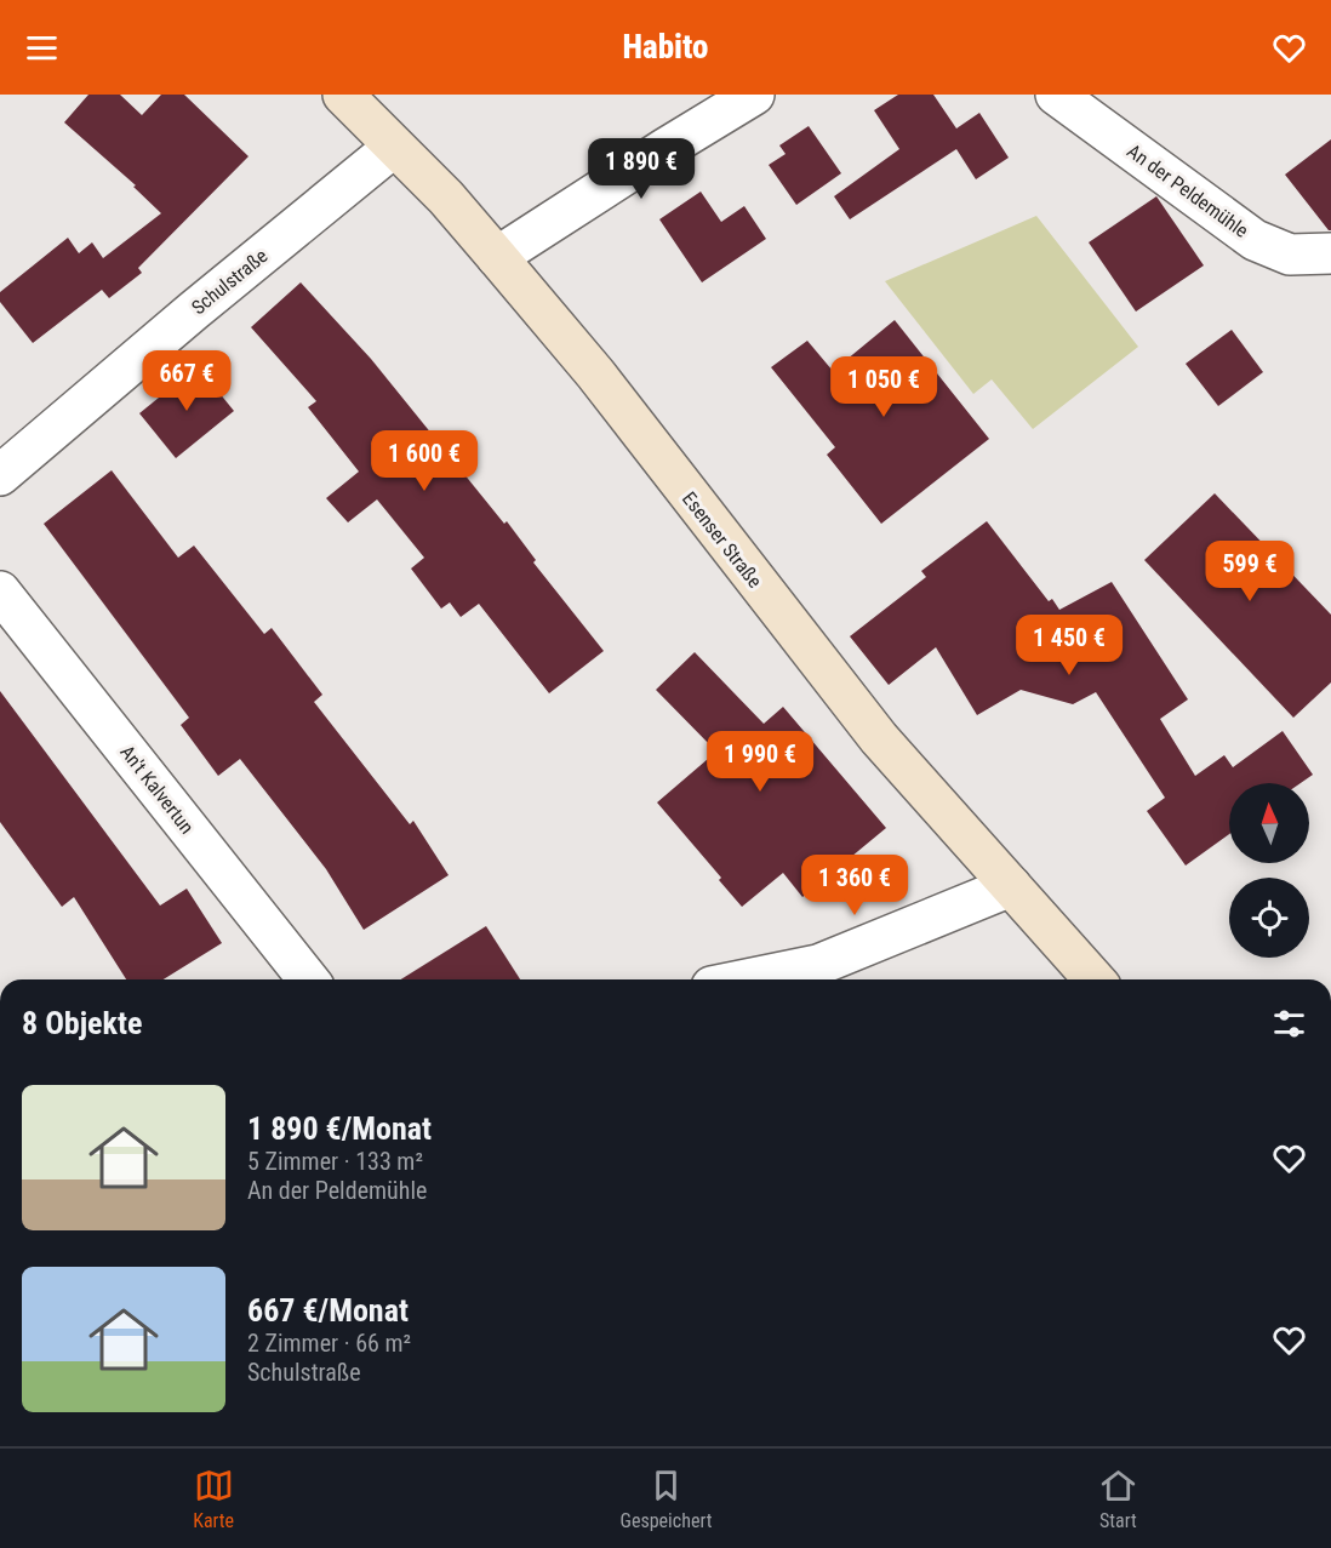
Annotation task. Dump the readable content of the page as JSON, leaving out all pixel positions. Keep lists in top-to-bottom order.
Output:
{
  "streets": {
    "street": [
      "An der Peldemühle",
      "Schulstraße",
      "Esenser Straße",
      "An't Kalvertun"
    ]
  },
  "crossings": [
    ["Schulstraße", "Esenser Straße"]
  ],
  "north": "top",
  "page": {
    "header": "Habito",
    "price": [
      "1 890 €",
      "667 €",
      "1 050 €",
      "1 600 €",
      "599 €",
      "1 450 €",
      "1 990 €",
      "1 360 €"
    ],
    "heading": "8 Objekte",
    "list": [
      {
        "name": "1 890 €/Monat",
        "note": "5 Zimmer · 133 m² · An der Peldemühle"
      },
      {
        "name": "667 €/Monat",
        "note": "2 Zimmer · 66 m² · Schulstraße"
      }
    ],
    "tabs": ["Karte", "Gespeichert", "Start"]
  }
}
